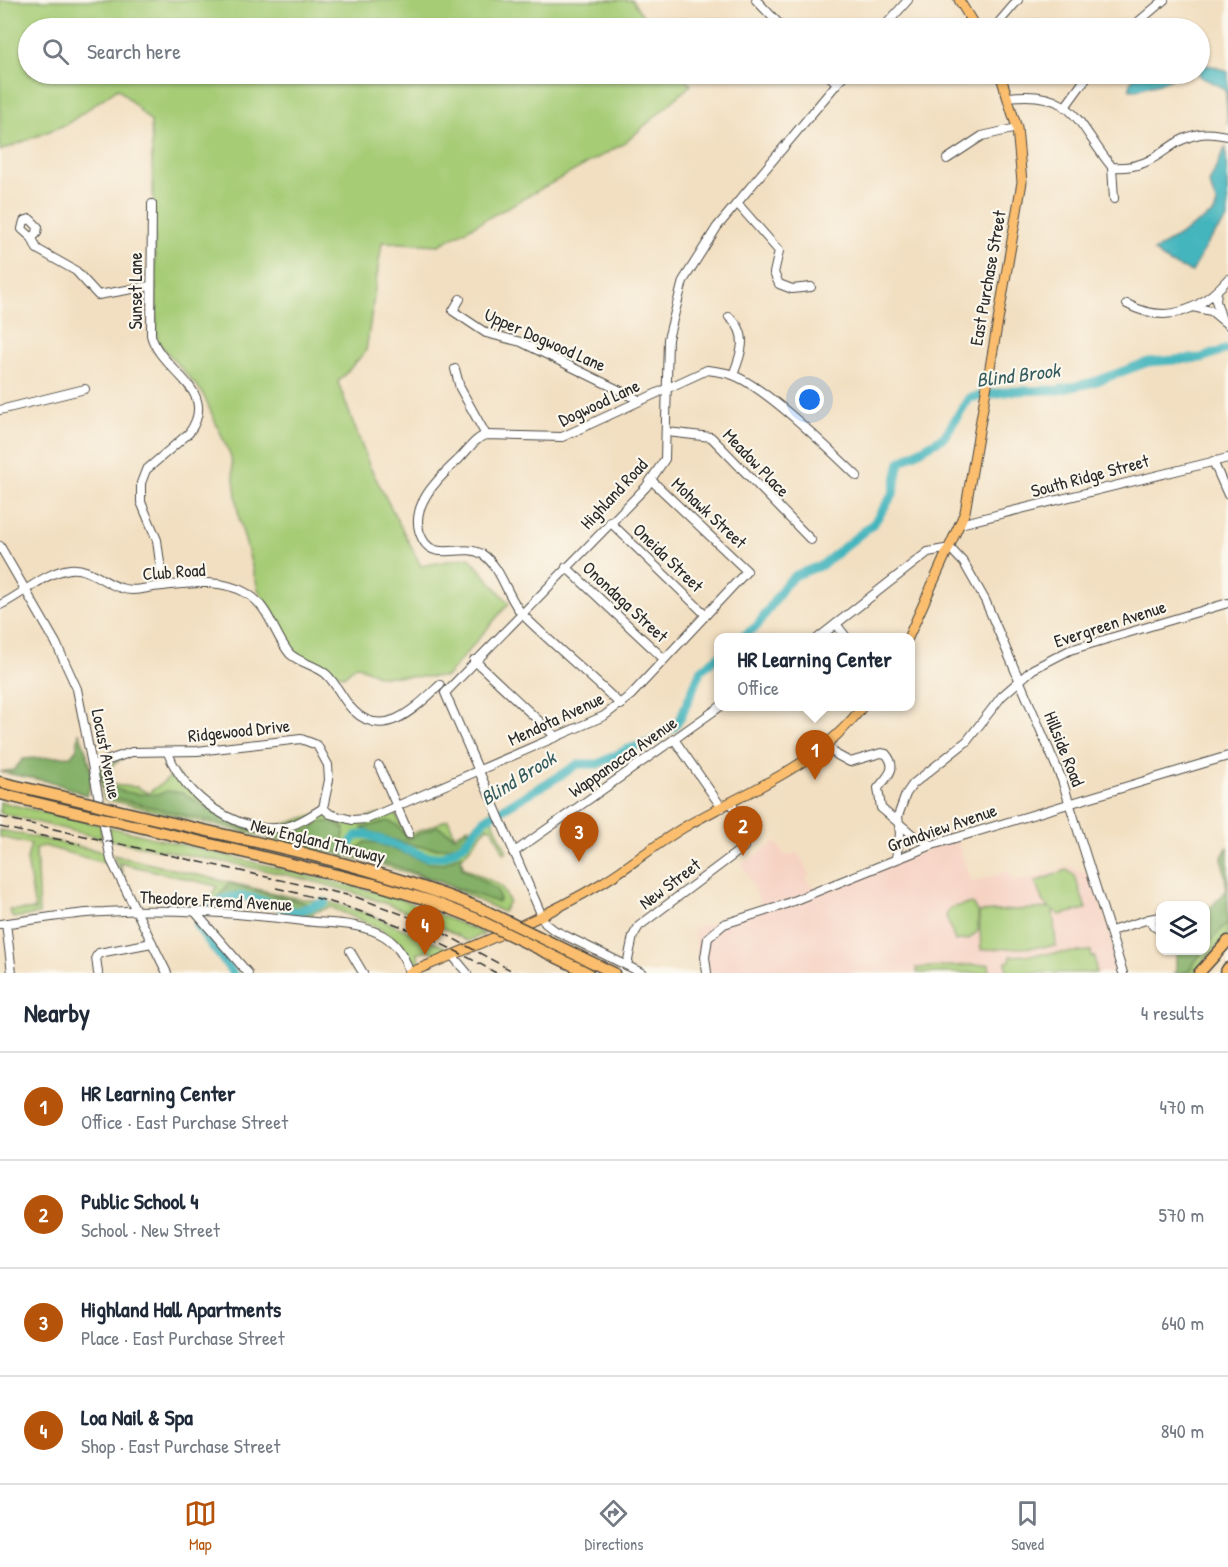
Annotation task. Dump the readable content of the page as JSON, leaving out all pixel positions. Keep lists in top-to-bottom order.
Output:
{
  "streets": {
    "highway": ["New England Thruway"],
    "main road": ["East Purchase Street"],
    "street": [
      "Sunset Lane",
      "Upper Dogwood Lane",
      "Dogwood Lane",
      "Meadow Place",
      "South Ridge Street",
      "Highland Road",
      "Mohawk Street",
      "Oneida Street",
      "Club Road",
      "Onondaga Street",
      "Evergreen Avenue",
      "Mendota Avenue",
      "Ridgewood Drive",
      "Hillside Road",
      "Locust Avenue",
      "Wappanocca Avenue",
      "Grandview Avenue",
      "New Street",
      "Theodore Fremd Avenue"
    ]
  },
  "crossings": [
    ["East Purchase Street", "South Ridge Street"],
    ["East Purchase Street", "Hillside Road"],
    ["Sunset Lane", "Club Road"],
    ["Upper Dogwood Lane", "Dogwood Lane"],
    ["Dogwood Lane", "Highland Road"],
    ["Meadow Place", "Highland Road"],
    ["Highland Road", "Mohawk Street"],
    ["Highland Road", "Oneida Street"],
    ["Highland Road", "Onondaga Street"],
    ["Highland Road", "Mendota Avenue"],
    ["Highland Road", "Wappanocca Avenue"],
    ["Mohawk Street", "Mendota Avenue"],
    ["Oneida Street", "Mendota Avenue"],
    ["Club Road", "Locust Avenue"],
    ["Onondaga Street", "Mendota Avenue"],
    ["Evergreen Avenue", "Hillside Road"],
    ["Evergreen Avenue", "Grandview Avenue"],
    ["Ridgewood Drive", "Locust Avenue"],
    ["Hillside Road", "Grandview Avenue"],
    ["Locust Avenue", "Theodore Fremd Avenue"]
  ],
  "water": ["Blind Brook"],
  "page": {
    "search": "Search here",
    "popup": ["HR Learning Center", "Office"],
    "pins": [
      "1",
      "2",
      "3",
      "4"
    ],
    "heading": ["Nearby", "4 results"],
    "list": [
      {
        "mark": "1",
        "name": "HR Learning Center",
        "note": "Office · East Purchase Street",
        "value": "470 m"
      },
      {
        "mark": "2",
        "name": "Public School 4",
        "note": "School · New Street",
        "value": "570 m"
      },
      {
        "mark": "3",
        "name": "Highland Hall Apartments",
        "note": "Place · East Purchase Street",
        "value": "640 m"
      },
      {
        "mark": "4",
        "name": "Loa Nail & Spa",
        "note": "Shop · East Purchase Street",
        "value": "840 m"
      }
    ],
    "nav": ["Map", "Directions", "Saved"]
  }
}
